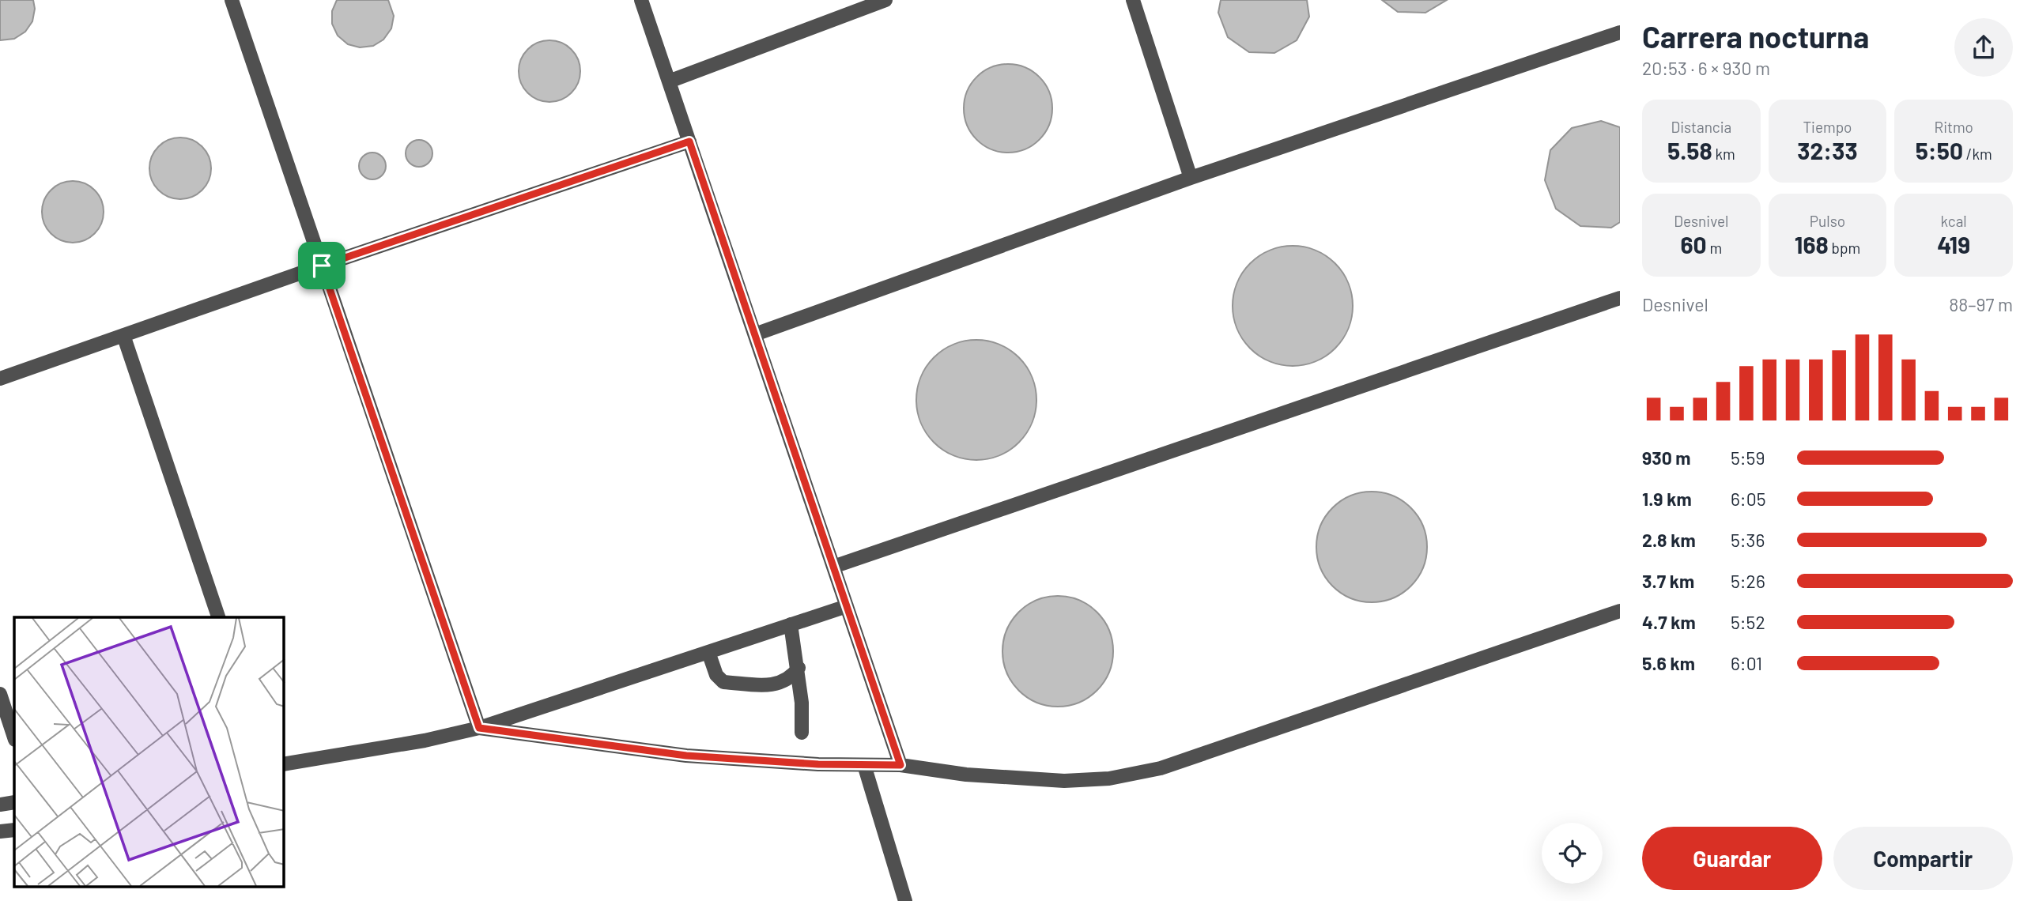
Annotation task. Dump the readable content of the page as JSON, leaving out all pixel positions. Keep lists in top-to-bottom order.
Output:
{
  "page": {
    "heading": ["Carrera nocturna", "20:53 · 6 × 930 m"],
    "stats": [
      ["Distancia", "5.58 km"],
      ["Tiempo", "32:33"],
      ["Ritmo", "5:50 /km"],
      ["Desnivel", "60 m"],
      ["Pulso", "168 bpm"],
      ["kcal", "419"]
    ],
    "chart": ["Desnivel", "88–97 m"],
    "list": [
      {
        "name": "930 m",
        "note": "5:59"
      },
      {
        "name": "1.9 km",
        "note": "6:05"
      },
      {
        "name": "2.8 km",
        "note": "5:36"
      },
      {
        "name": "3.7 km",
        "note": "5:26"
      },
      {
        "name": "4.7 km",
        "note": "5:52"
      },
      {
        "name": "5.6 km",
        "note": "6:01"
      }
    ],
    "buttons": ["Guardar", "Compartir"]
  }
}
